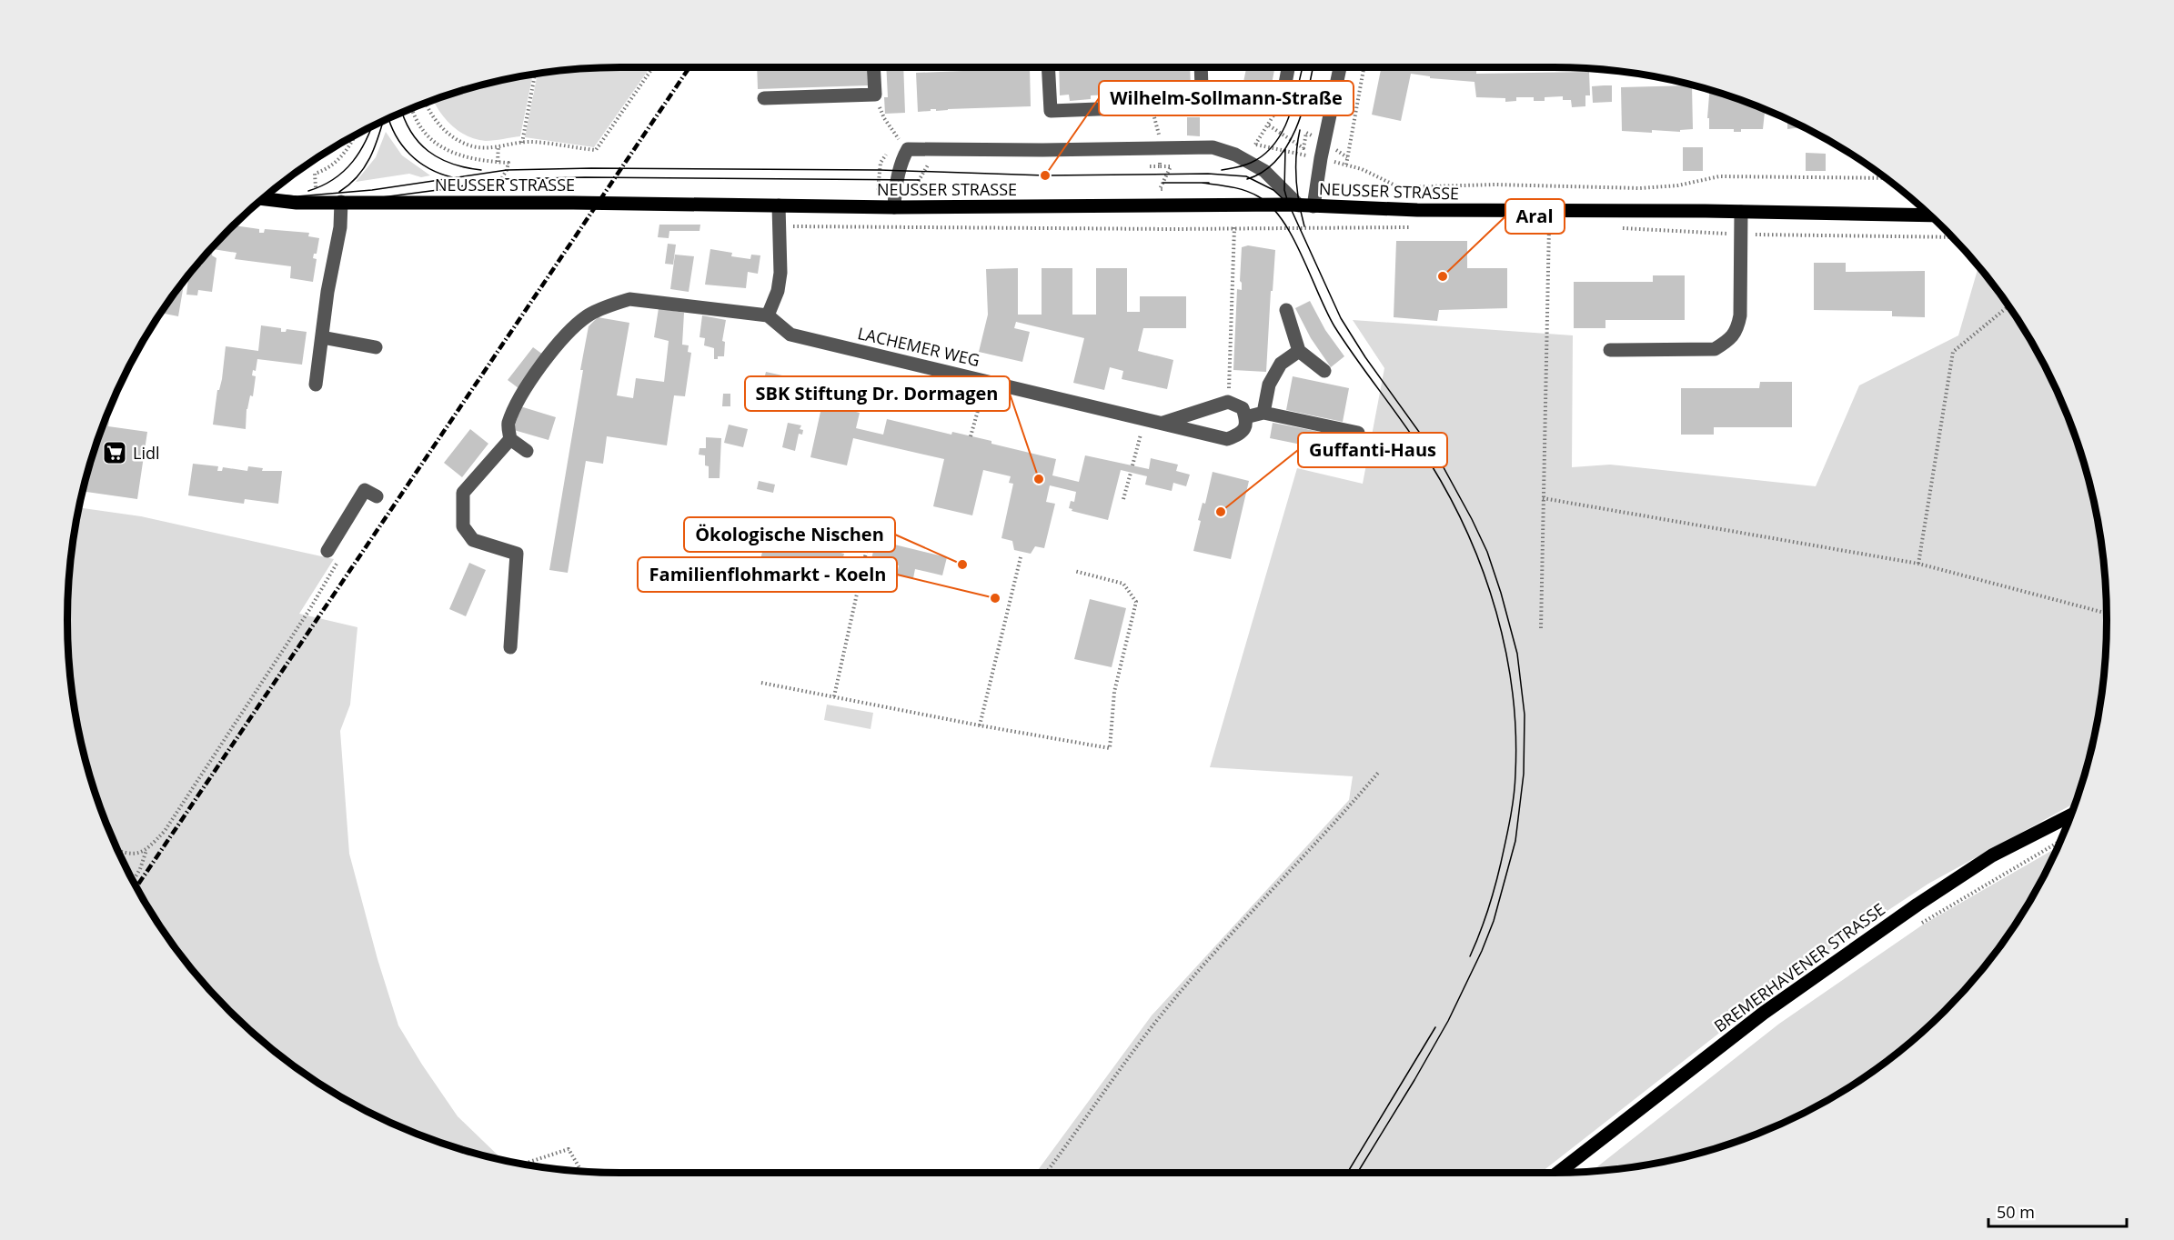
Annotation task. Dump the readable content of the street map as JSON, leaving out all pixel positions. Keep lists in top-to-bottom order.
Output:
{
  "streets": {
    "main road": ["NEUSSER STRASSE", "BREMERHAVENER STRASSE"],
    "street": ["LACHEMER WEG"]
  },
  "places": {
    "other": [
      "Wilhelm-Sollmann-Straße",
      "Aral",
      "SBK Stiftung Dr. Dormagen",
      "Guffanti-Haus",
      "Ökologische Nischen",
      "Familienflohmarkt - Koeln"
    ],
    "supermarket": ["Lidl"]
  },
  "scale_bar": "50 m"
}
